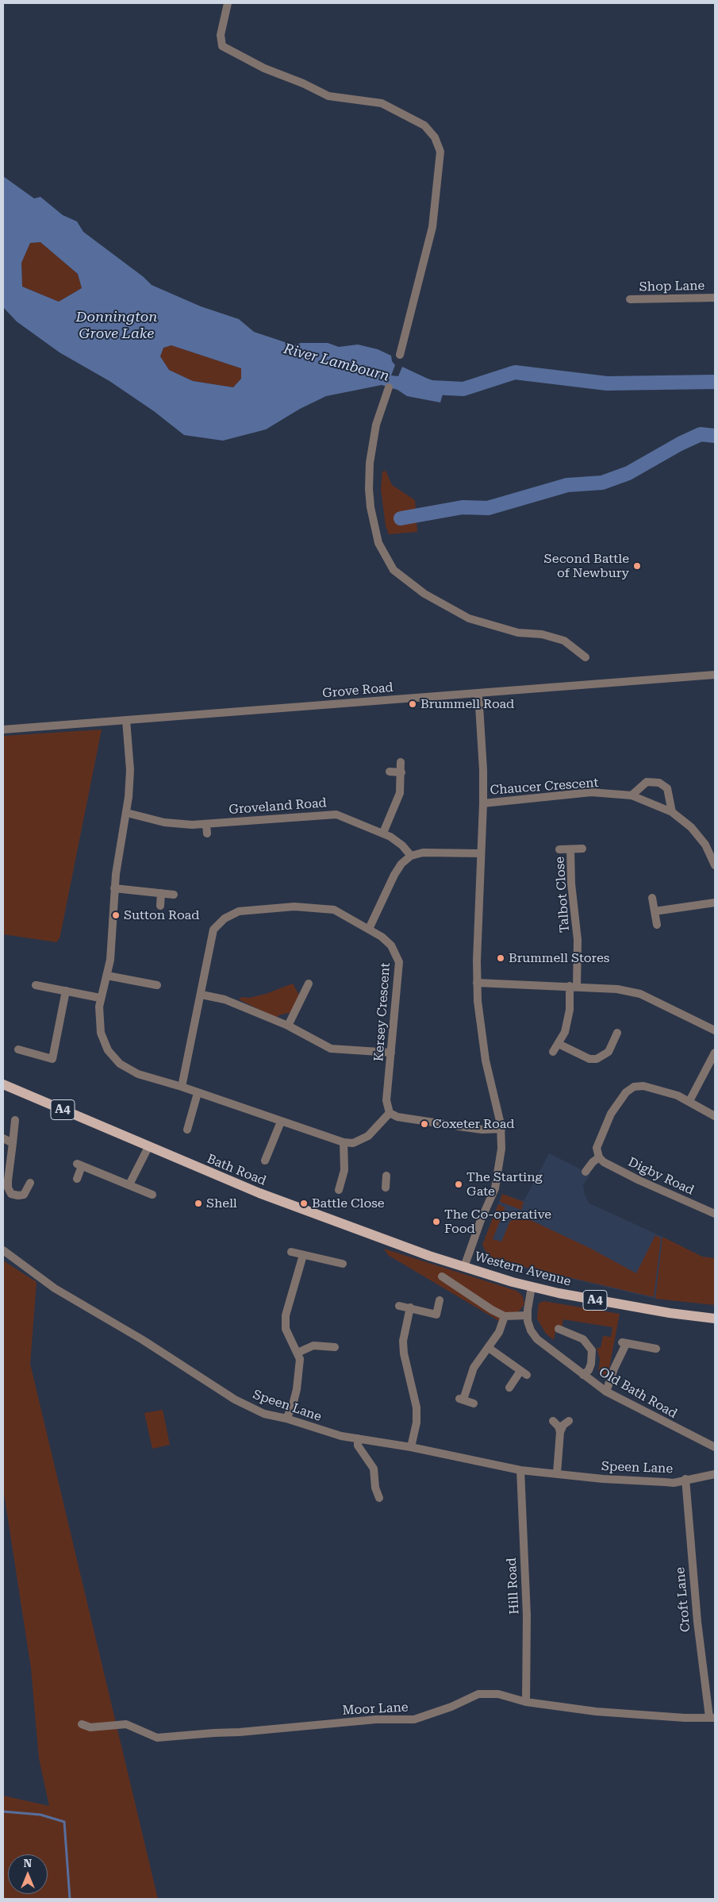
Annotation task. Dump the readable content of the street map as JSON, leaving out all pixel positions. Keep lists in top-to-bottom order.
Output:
{
  "streets": {
    "main road": ["A4", "Bath Road", "Western Avenue"],
    "street": [
      "Shop Lane",
      "Grove Road",
      "Chaucer Crescent",
      "Groveland Road",
      "Talbot Close",
      "Kersey Crescent",
      "Digby Road",
      "Old Bath Road",
      "Speen Lane",
      "Hill Road",
      "Croft Lane",
      "Moor Lane"
    ]
  },
  "crossings": [
    ["Bath Road", "Western Avenue"],
    ["Western Avenue", "Old Bath Road"],
    ["Speen Lane", "Hill Road"],
    ["Speen Lane", "Croft Lane"],
    ["Hill Road", "Moor Lane"],
    ["Croft Lane", "Moor Lane"]
  ],
  "water": ["Donnington Grove Lake", "River Lambourn"],
  "places": [
    "Second Battle of Newbury",
    "Brummell Road",
    "Sutton Road",
    "Brummell Stores",
    "Coxeter Road",
    "The Starting Gate",
    "Shell",
    "Battle Close",
    "The Co-operative Food"
  ],
  "north": "top"
}
